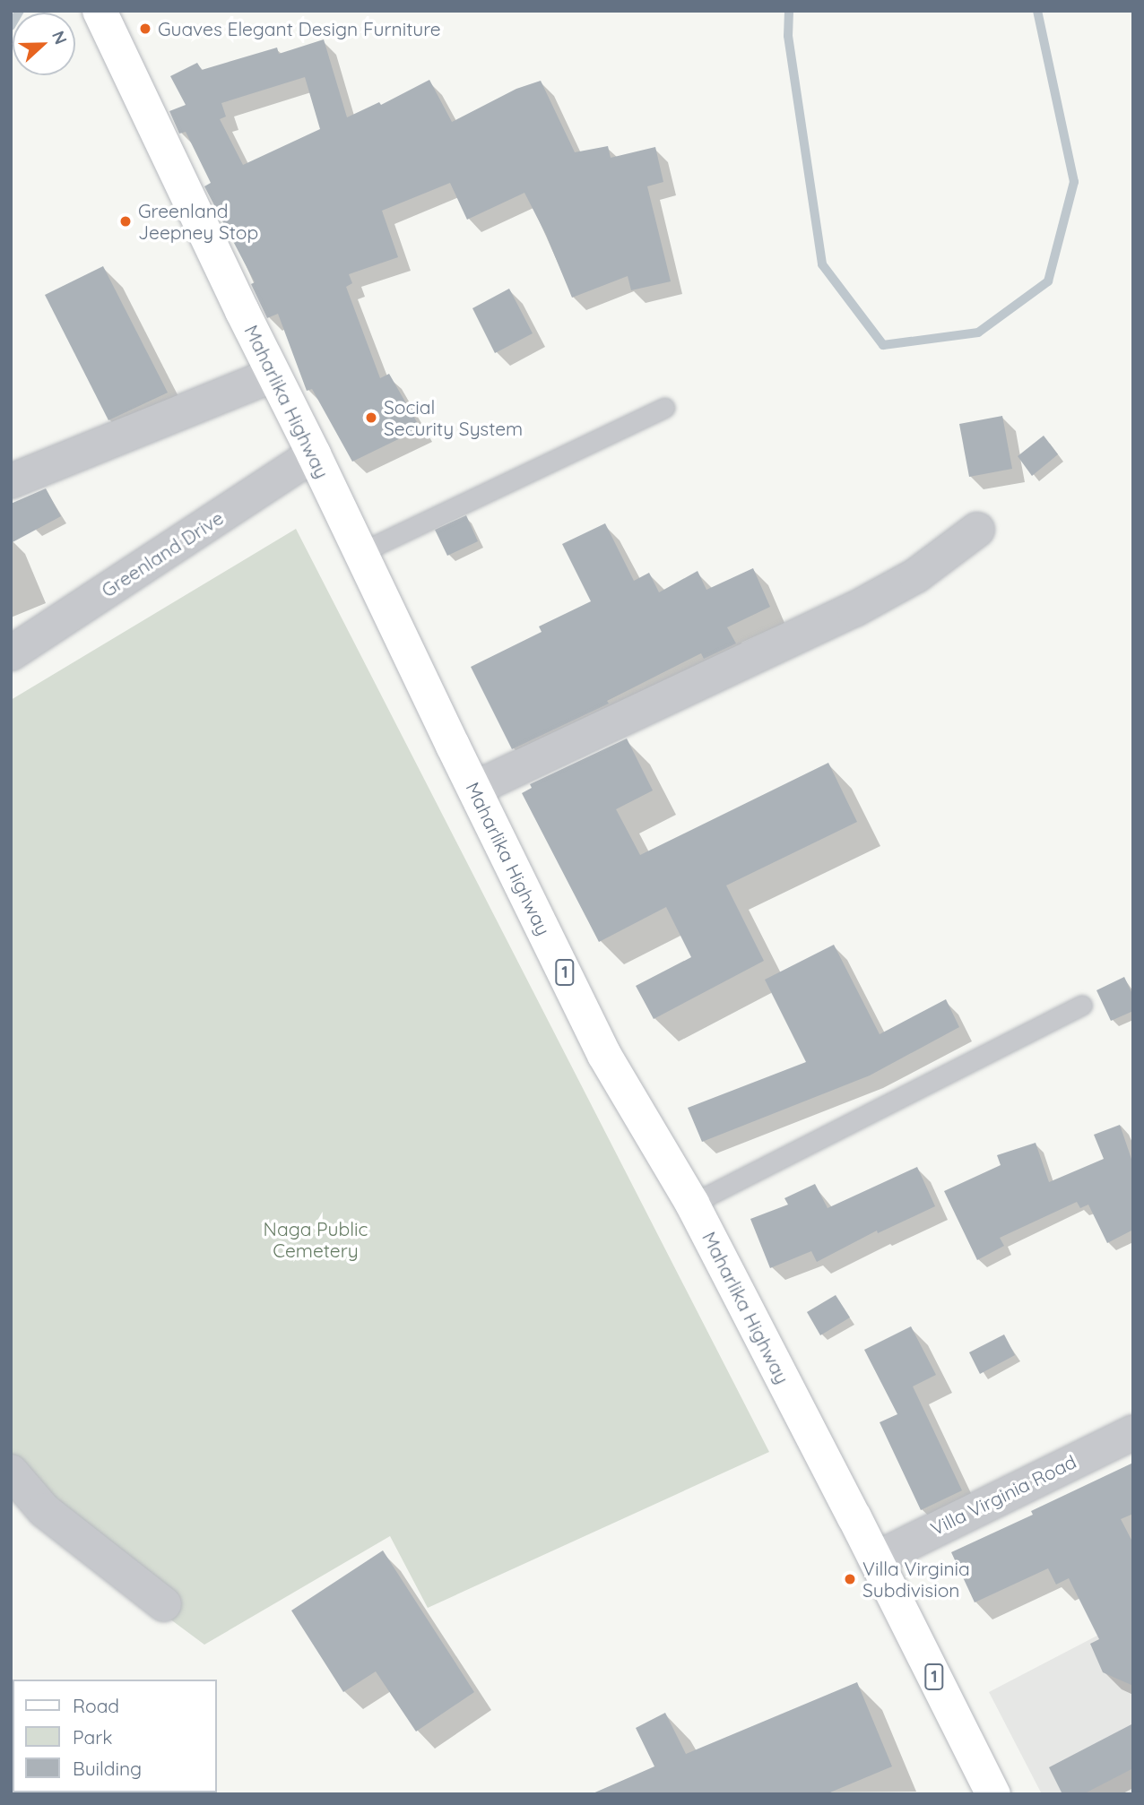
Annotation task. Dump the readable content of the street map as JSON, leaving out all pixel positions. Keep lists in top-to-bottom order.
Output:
{
  "streets": {
    "main road": ["Maharlika Highway", "1"],
    "street": ["Greenland Drive", "Villa Virginia Road"]
  },
  "crossings": [
    ["Maharlika Highway", "Greenland Drive"],
    ["Maharlika Highway", "Villa Virginia Road"]
  ],
  "parks": ["Naga Public Cemetery"],
  "places": [
    "Guaves Elegant Design Furniture",
    "Greenland Jeepney Stop",
    "Social Security System",
    "Villa Virginia Subdivision"
  ],
  "legend": ["Road", "Park", "Building"],
  "north": "right"
}
